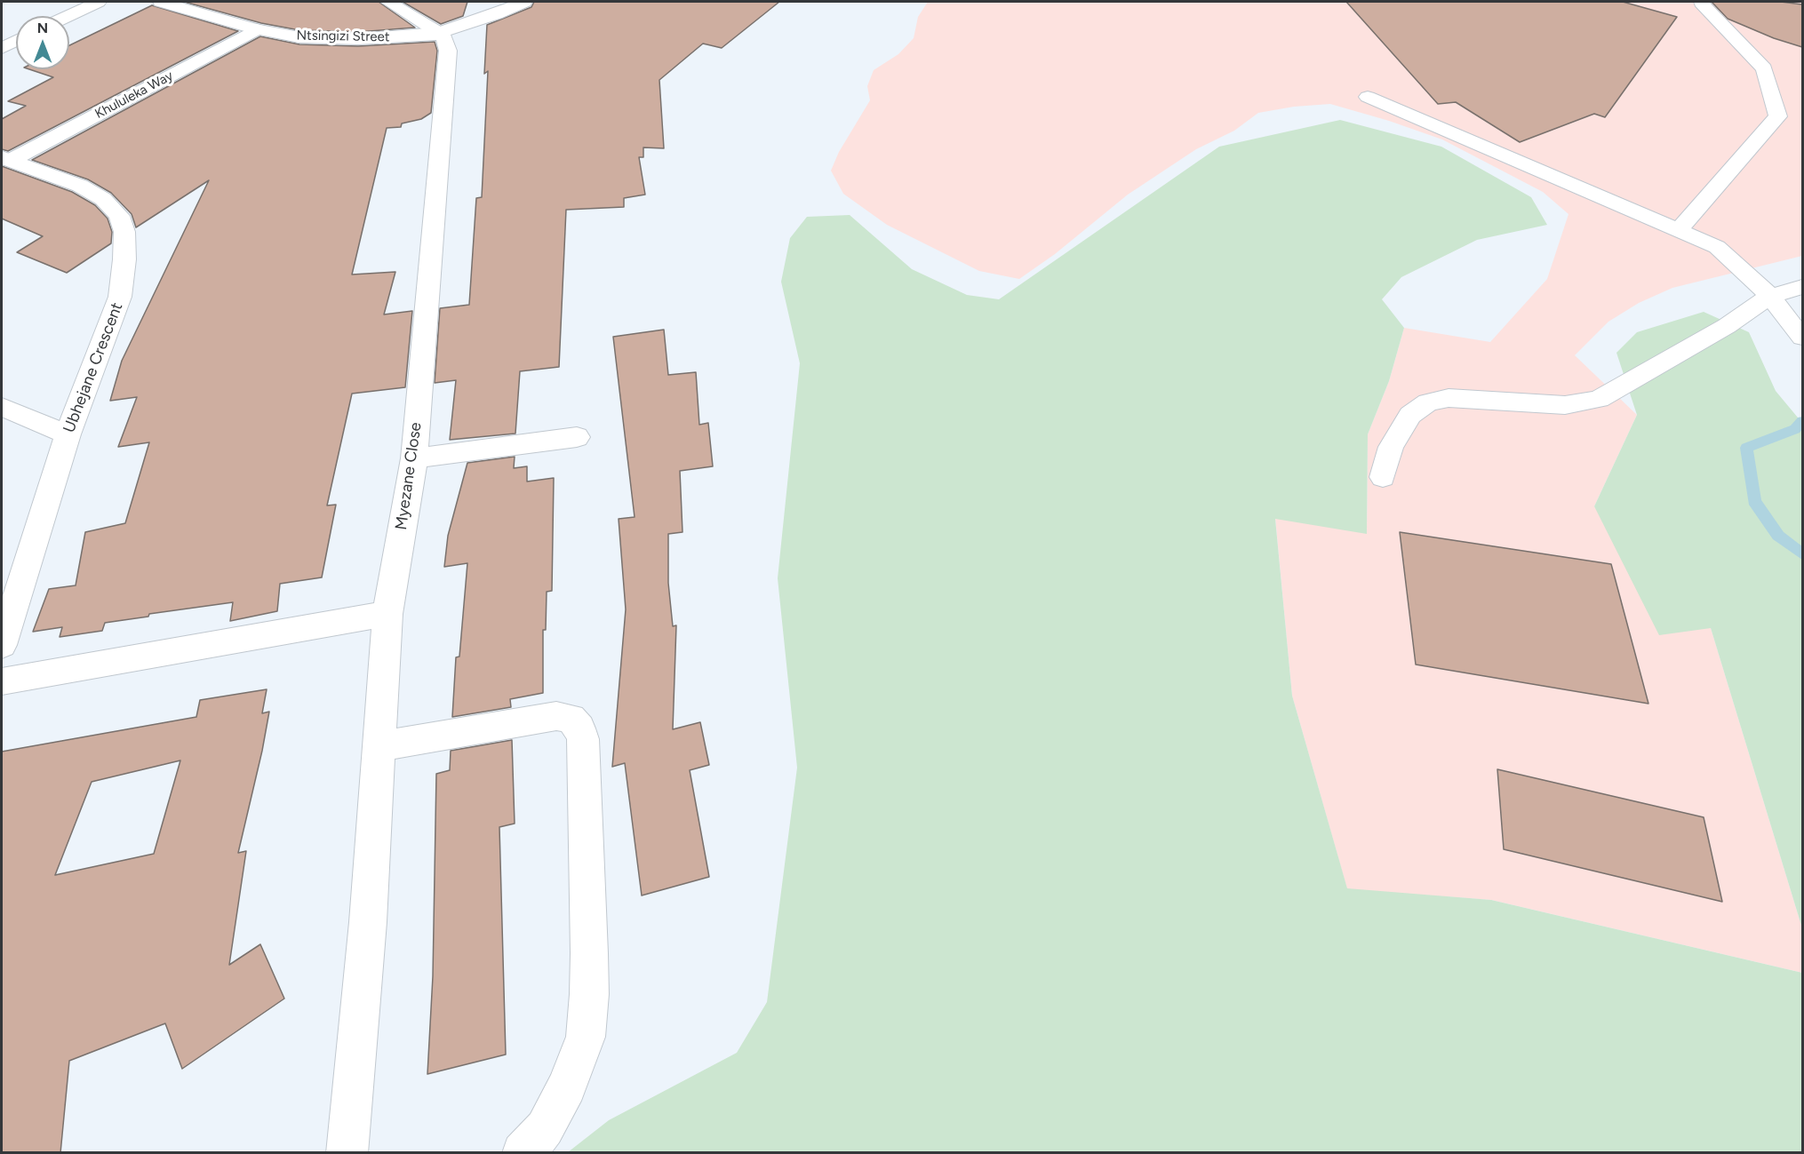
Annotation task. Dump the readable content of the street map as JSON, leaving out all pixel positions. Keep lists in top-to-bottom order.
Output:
{
  "streets": {
    "street": ["Ntsingizi Street", "Ubhejane Crescent", "Myezane Close"],
    "lane": ["Khululeka Way"]
  },
  "crossings": [
    ["Ntsingizi Street", "Khululeka Way"],
    ["Ntsingizi Street", "Myezane Close"],
    ["Khululeka Way", "Ubhejane Crescent"]
  ],
  "north": "top"
}
